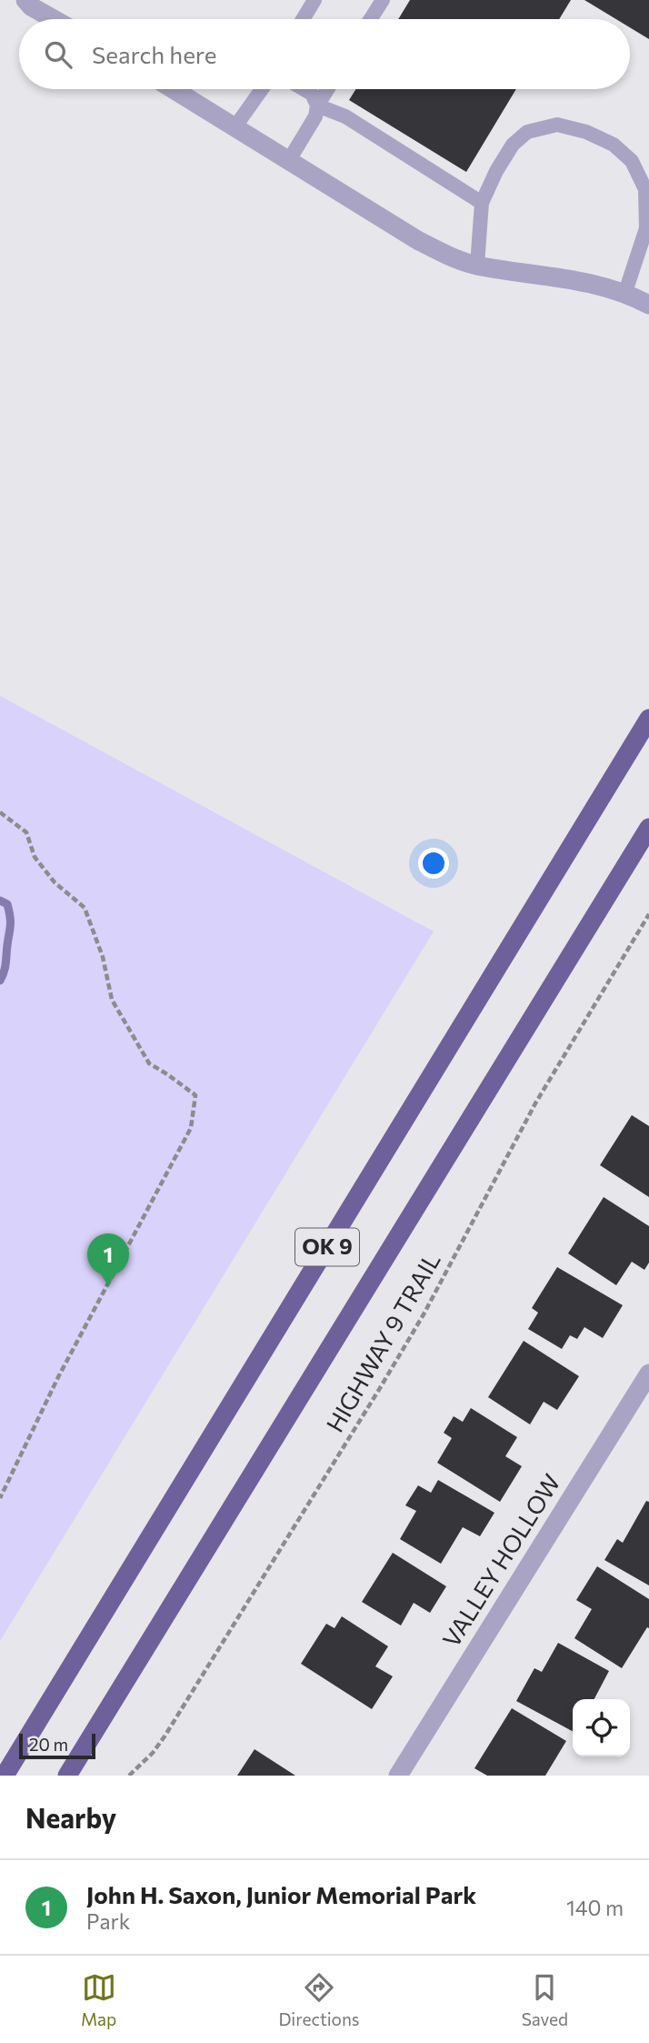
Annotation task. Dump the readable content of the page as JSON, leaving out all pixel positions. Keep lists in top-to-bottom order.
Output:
{
  "streets": {
    "highway": ["OK 9"],
    "street": ["VALLEY HOLLOW"],
    "path": ["HIGHWAY 9 TRAIL"]
  },
  "scale_bar": "20 m",
  "page": {
    "search": "Search here",
    "pins": "1",
    "scale": "20 m",
    "heading": "Nearby",
    "list": [
      {
        "mark": "1",
        "name": "John H. Saxon, Junior Memorial Park",
        "note": "Park",
        "value": "140 m"
      }
    ],
    "nav": ["Map", "Directions", "Saved"]
  }
}
